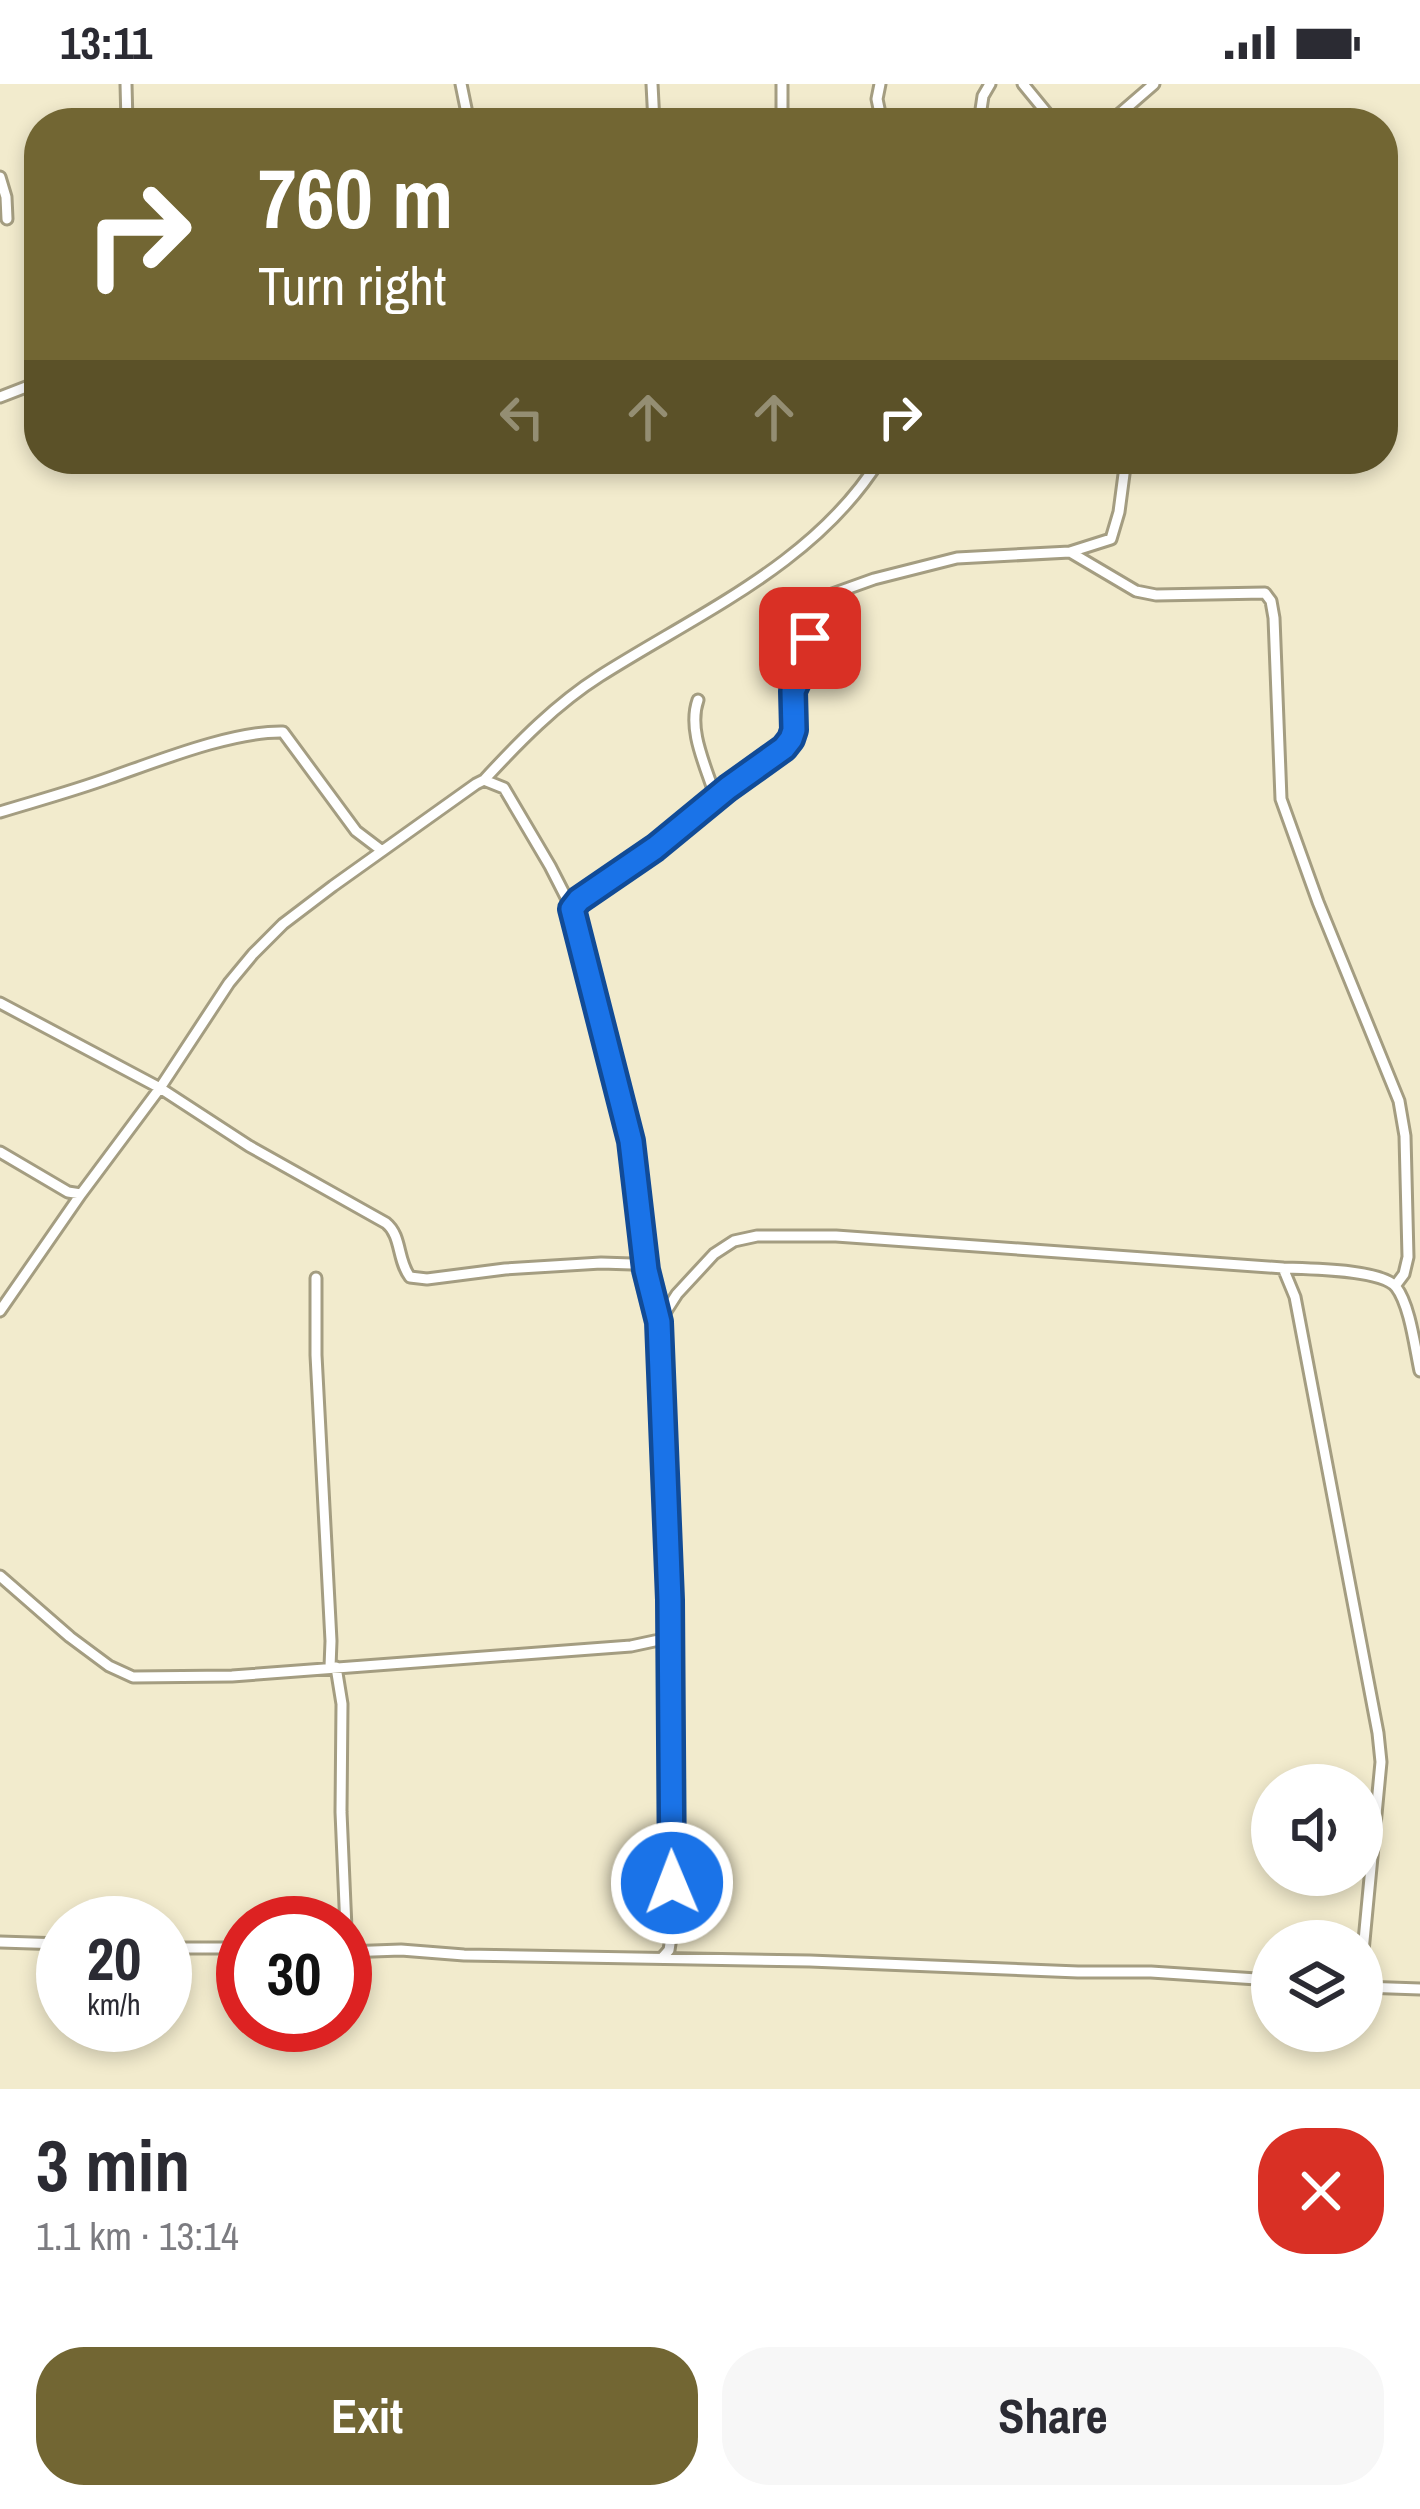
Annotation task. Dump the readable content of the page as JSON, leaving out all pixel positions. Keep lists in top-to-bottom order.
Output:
{
  "page": {
    "status": "13:11",
    "turn": ["760 m", "Turn right"],
    "speed": "20 km/h",
    "limit": "30",
    "heading": ["3 min", "1.1 km · 13:14"],
    "buttons": ["Exit", "Share"]
  }
}
